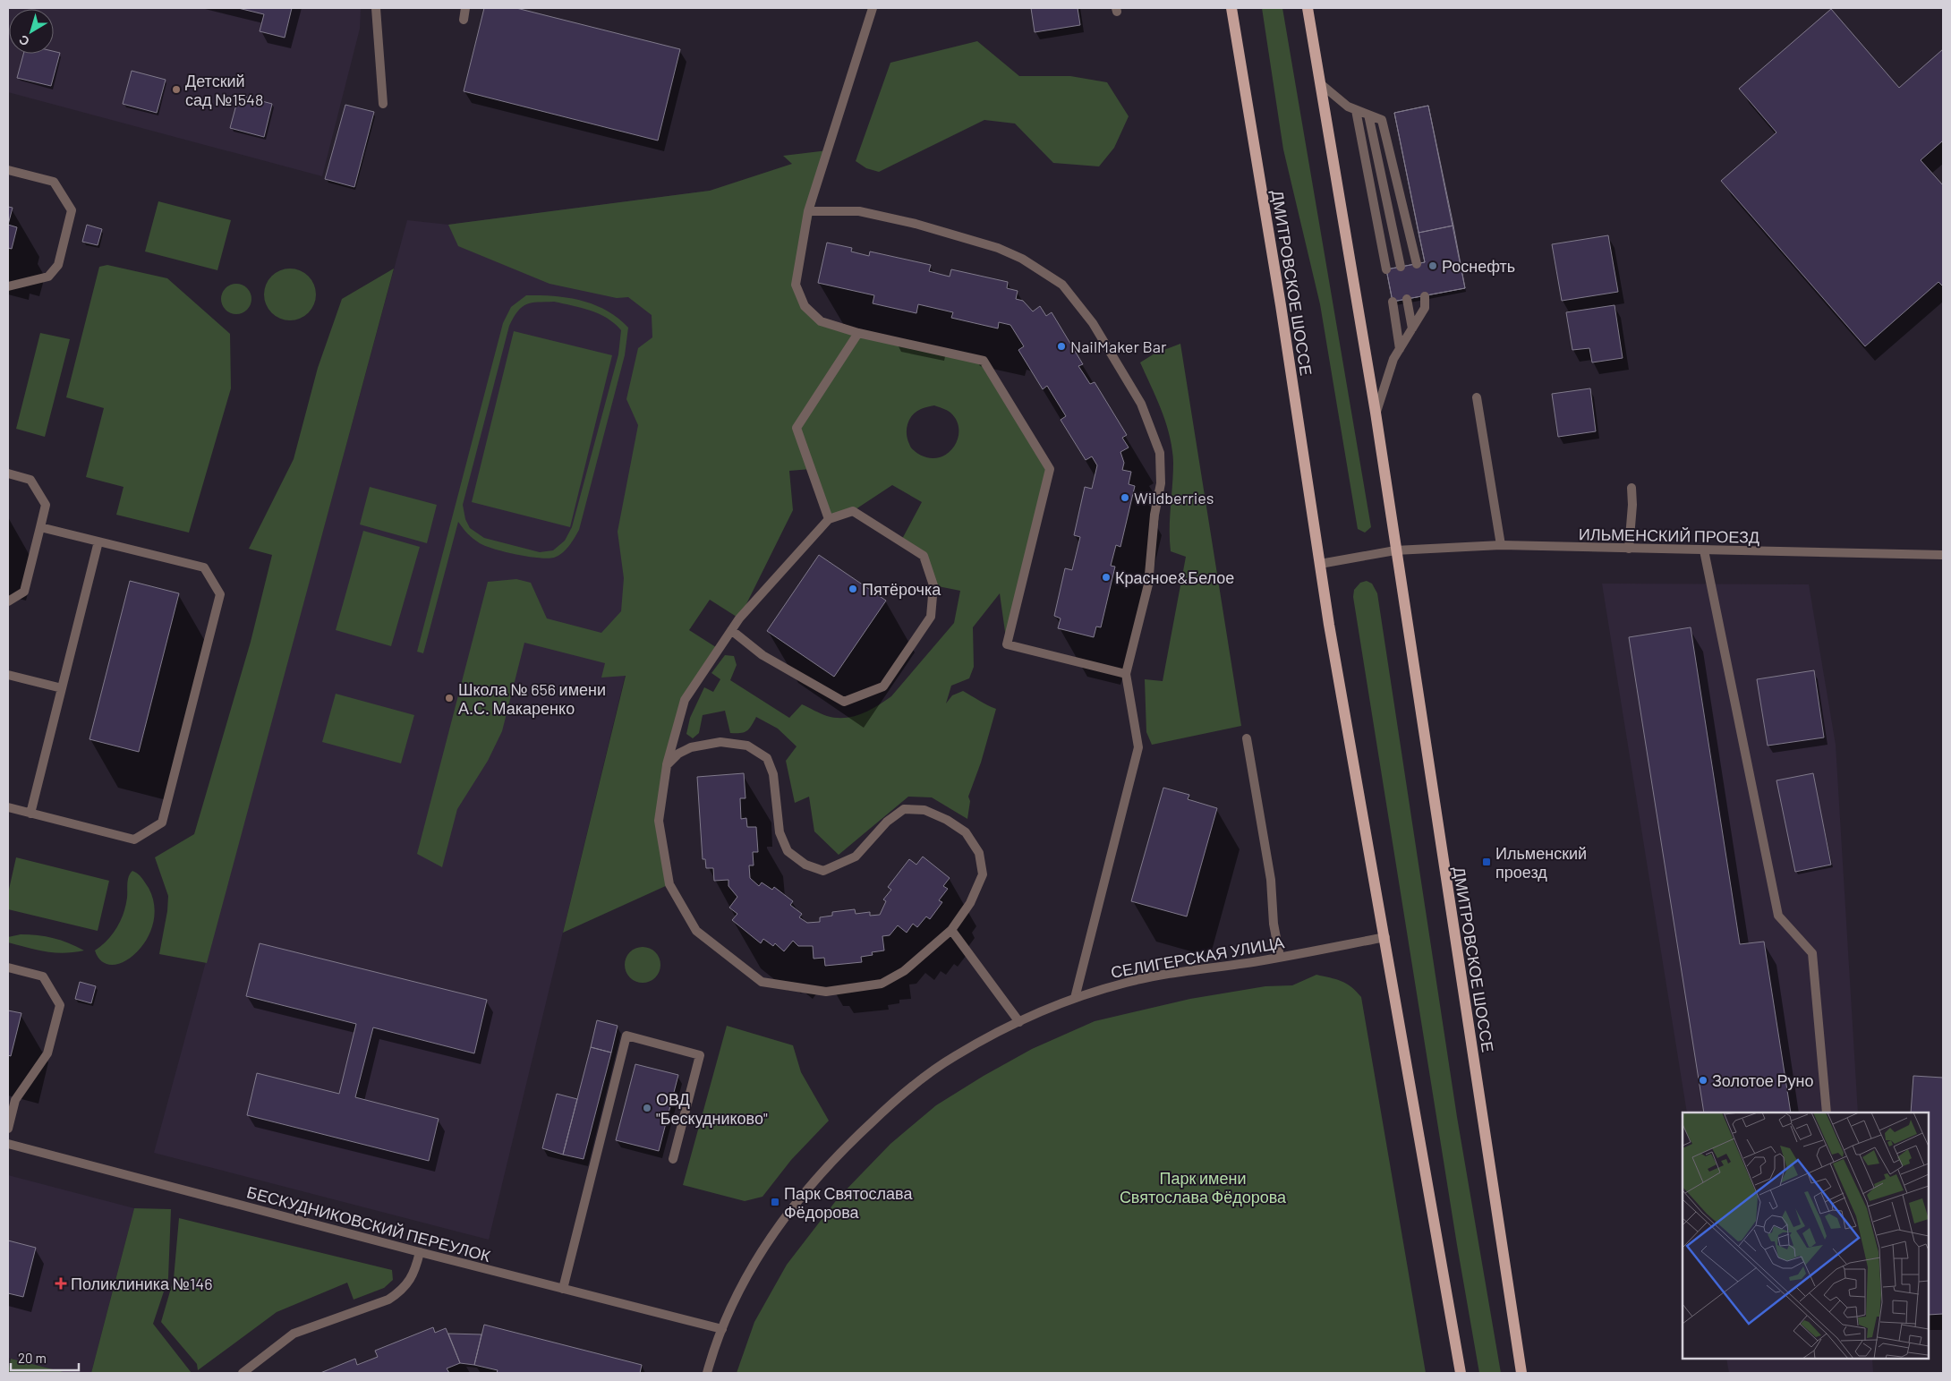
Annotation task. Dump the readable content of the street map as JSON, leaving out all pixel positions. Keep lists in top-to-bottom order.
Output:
{
  "streets": {
    "main road": ["ДМИТРОВСКОЕ ШОССЕ"],
    "street": ["ИЛЬМЕНСКИЙ ПРОЕЗД", "СЕЛИГЕРСКАЯ УЛИЦА", "БЕСКУДНИКОВСКИЙ ПЕРЕУЛОК"]
  },
  "crossings": [
    ["ДМИТРОВСКОЕ ШОССЕ", "ИЛЬМЕНСКИЙ ПРОЕЗД"],
    ["ДМИТРОВСКОЕ ШОССЕ", "СЕЛИГЕРСКАЯ УЛИЦА"],
    ["СЕЛИГЕРСКАЯ УЛИЦА", "БЕСКУДНИКОВСКИЙ ПЕРЕУЛОК"]
  ],
  "parks": ["Парк имени Святослава Фёдорова"],
  "places": {
    "other": [
      "Детский сад №1548",
      "Роснефть",
      "NailMaker Bar",
      "Wildberries",
      "Красное&Белое",
      "Пятёрочка",
      "Школа № 656 имени А.С. Макаренко",
      "Золотое Руно",
      "ОВД \"Бескудниково\""
    ],
    "transit": ["Ильменский проезд", "Парк Святослава Фёдорова"],
    "health": ["Поликлиника №146"]
  },
  "scale_bar": "20 m",
  "north": "bottom left"
}
